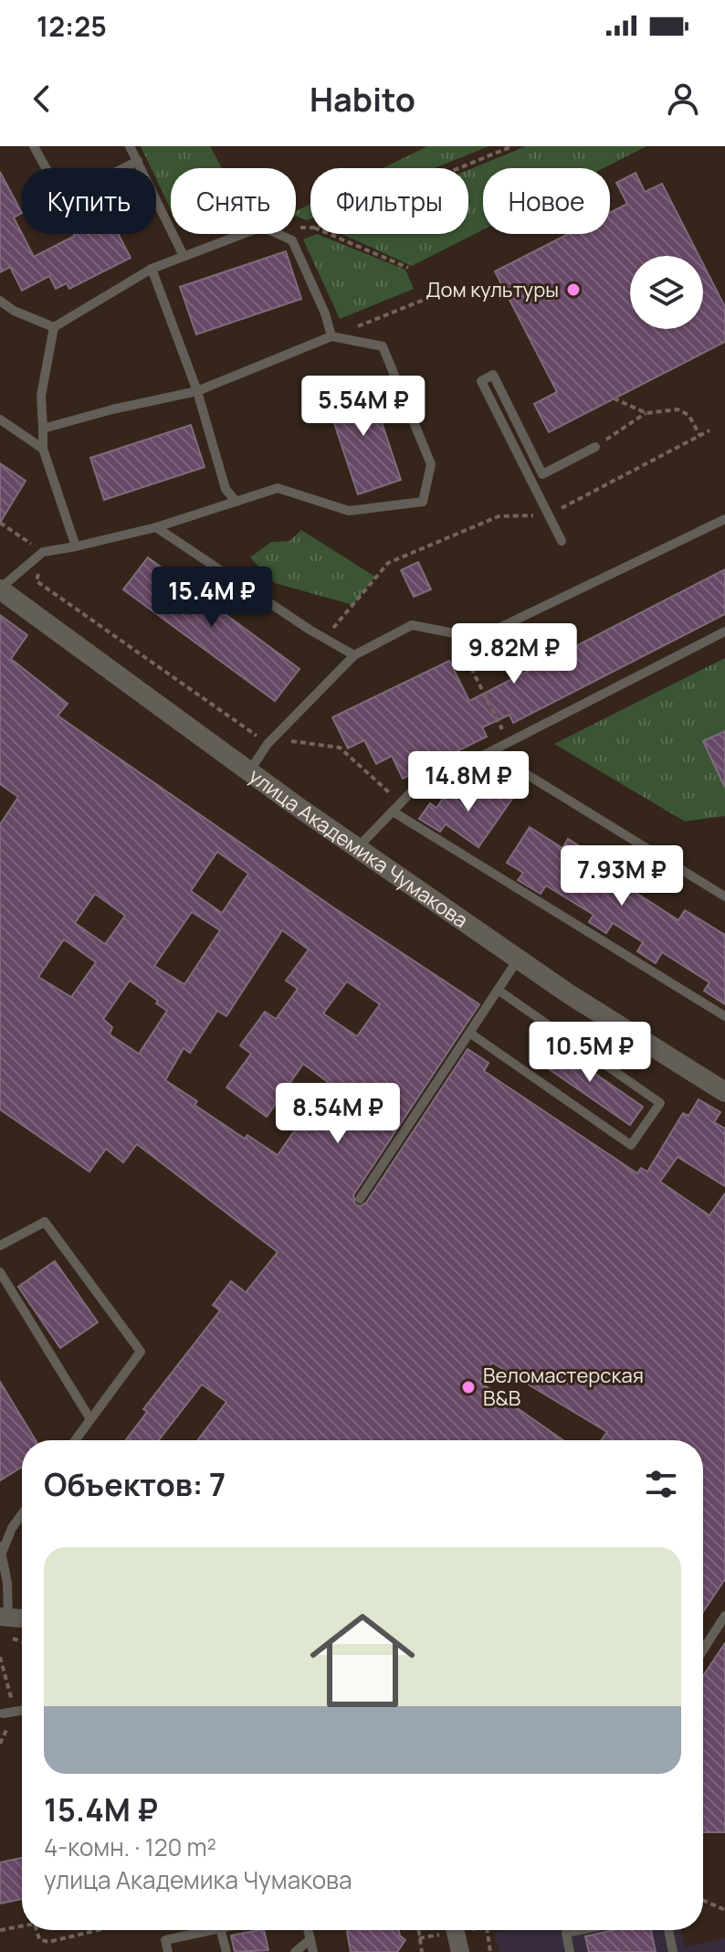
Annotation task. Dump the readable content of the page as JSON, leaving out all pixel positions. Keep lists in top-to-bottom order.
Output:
{
  "streets": {
    "street": ["улица Академика Чумакова"]
  },
  "places": ["Дом культуры", "Веломастерская B&B"],
  "page": {
    "status": "12:25",
    "header": "Habito",
    "chip": [
      "Купить",
      "Снять",
      "Фильтры",
      "Новое"
    ],
    "price": [
      "5.54M ₽",
      "15.4M ₽",
      "9.82M ₽",
      "14.8M ₽",
      "7.93M ₽",
      "10.5M ₽",
      "8.54M ₽"
    ],
    "heading": "Объектов: 7",
    "list": [
      {
        "name": "15.4M ₽",
        "note": "4-комн. · 120 m² · улица Академика Чумакова"
      }
    ]
  }
}
